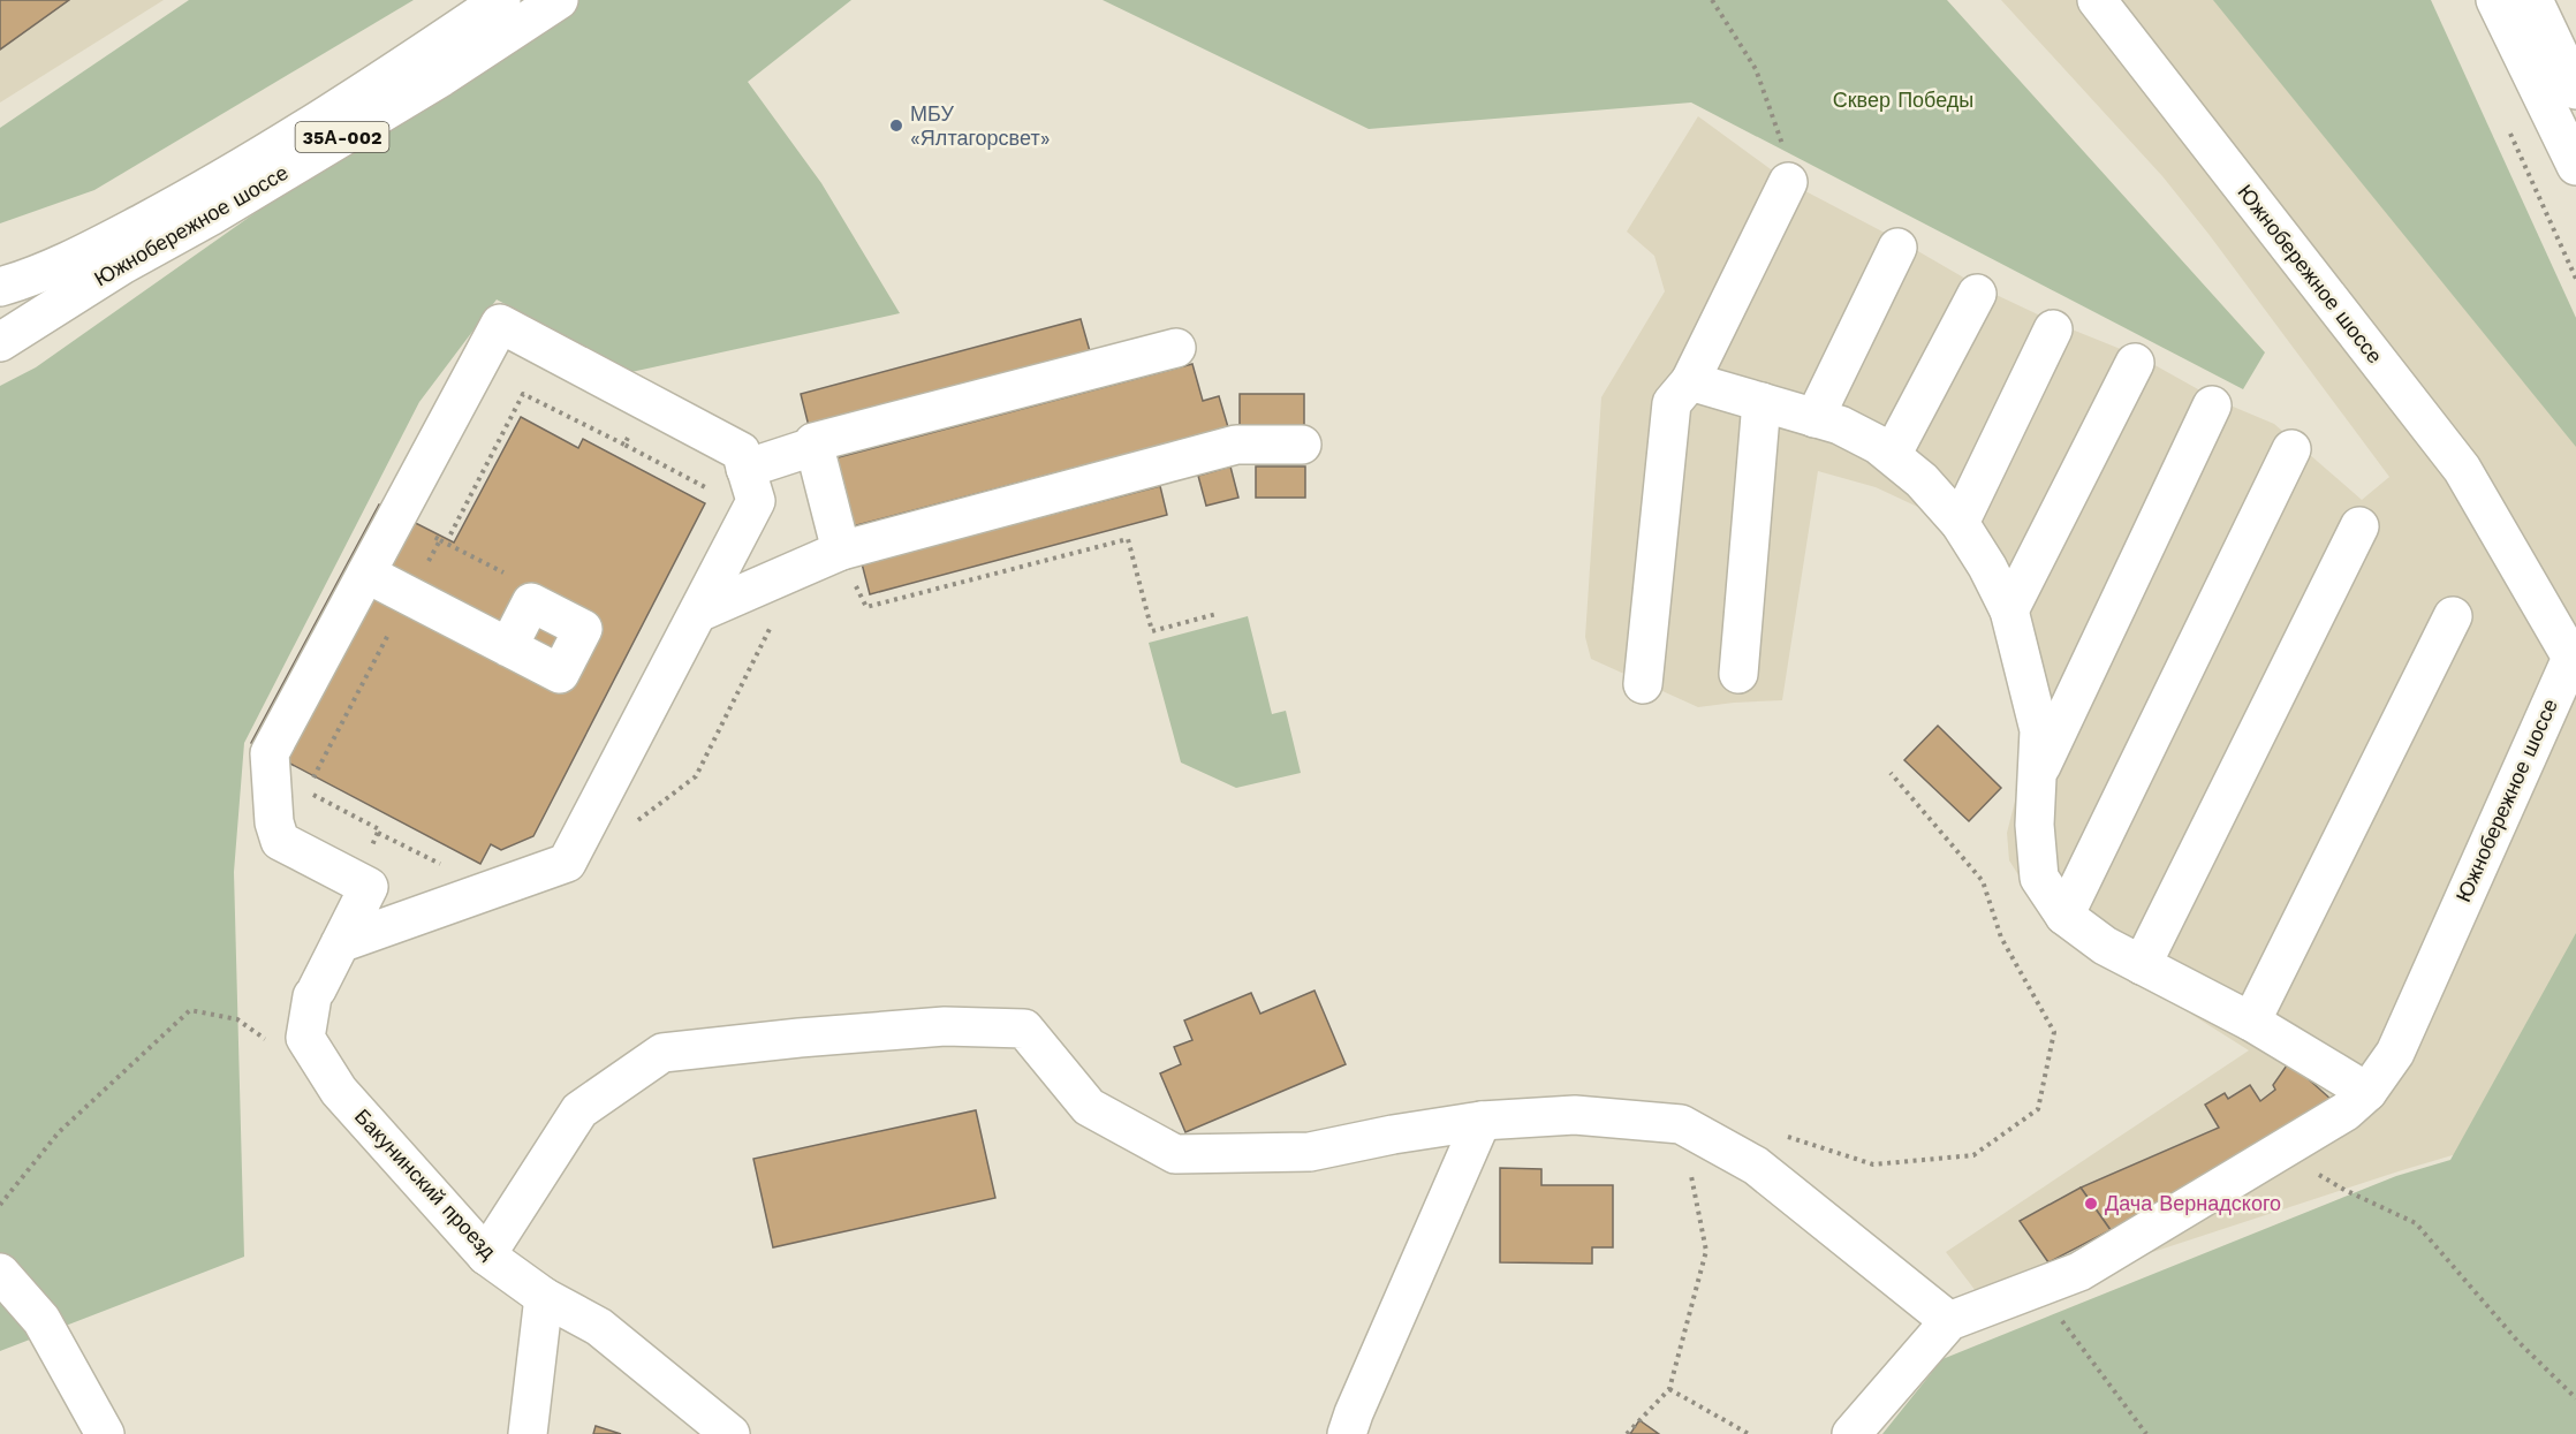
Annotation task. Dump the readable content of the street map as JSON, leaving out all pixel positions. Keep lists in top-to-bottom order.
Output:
{
  "streets": {
    "main road": ["35А-002", "Южнобережное шоссе", "Бакунинский проезд"]
  },
  "parks": ["Сквер Победы"],
  "places": ["МБУ «Ялтагорсвет»", "Дача Вернадского"]
}
